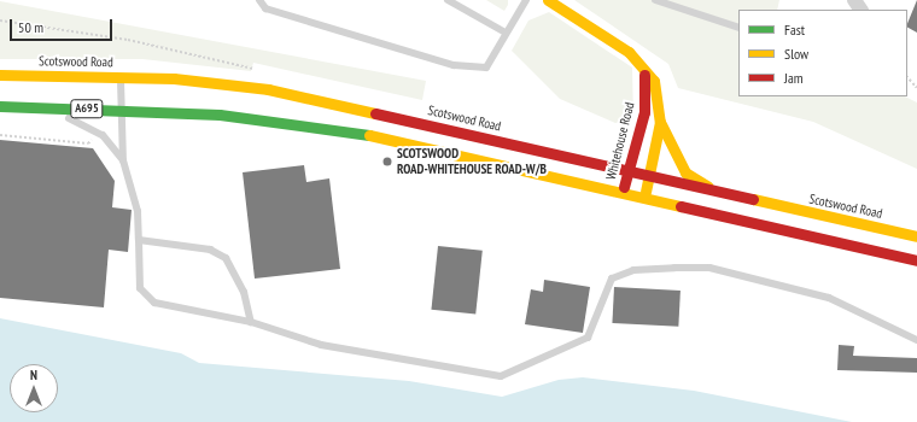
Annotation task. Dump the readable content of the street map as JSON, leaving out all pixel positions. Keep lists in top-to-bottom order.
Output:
{
  "streets": {
    "main road": ["Scotswood Road", "A695", "Whitehouse Road"]
  },
  "crossings": [
    ["Scotswood Road", "Whitehouse Road"],
    ["A695", "Whitehouse Road"]
  ],
  "places": ["SCOTSWOOD ROAD-WHITEHOUSE ROAD-W/B"],
  "legend": ["Fast", "Slow", "Jam"],
  "scale_bar": "50 m",
  "north": "top"
}
